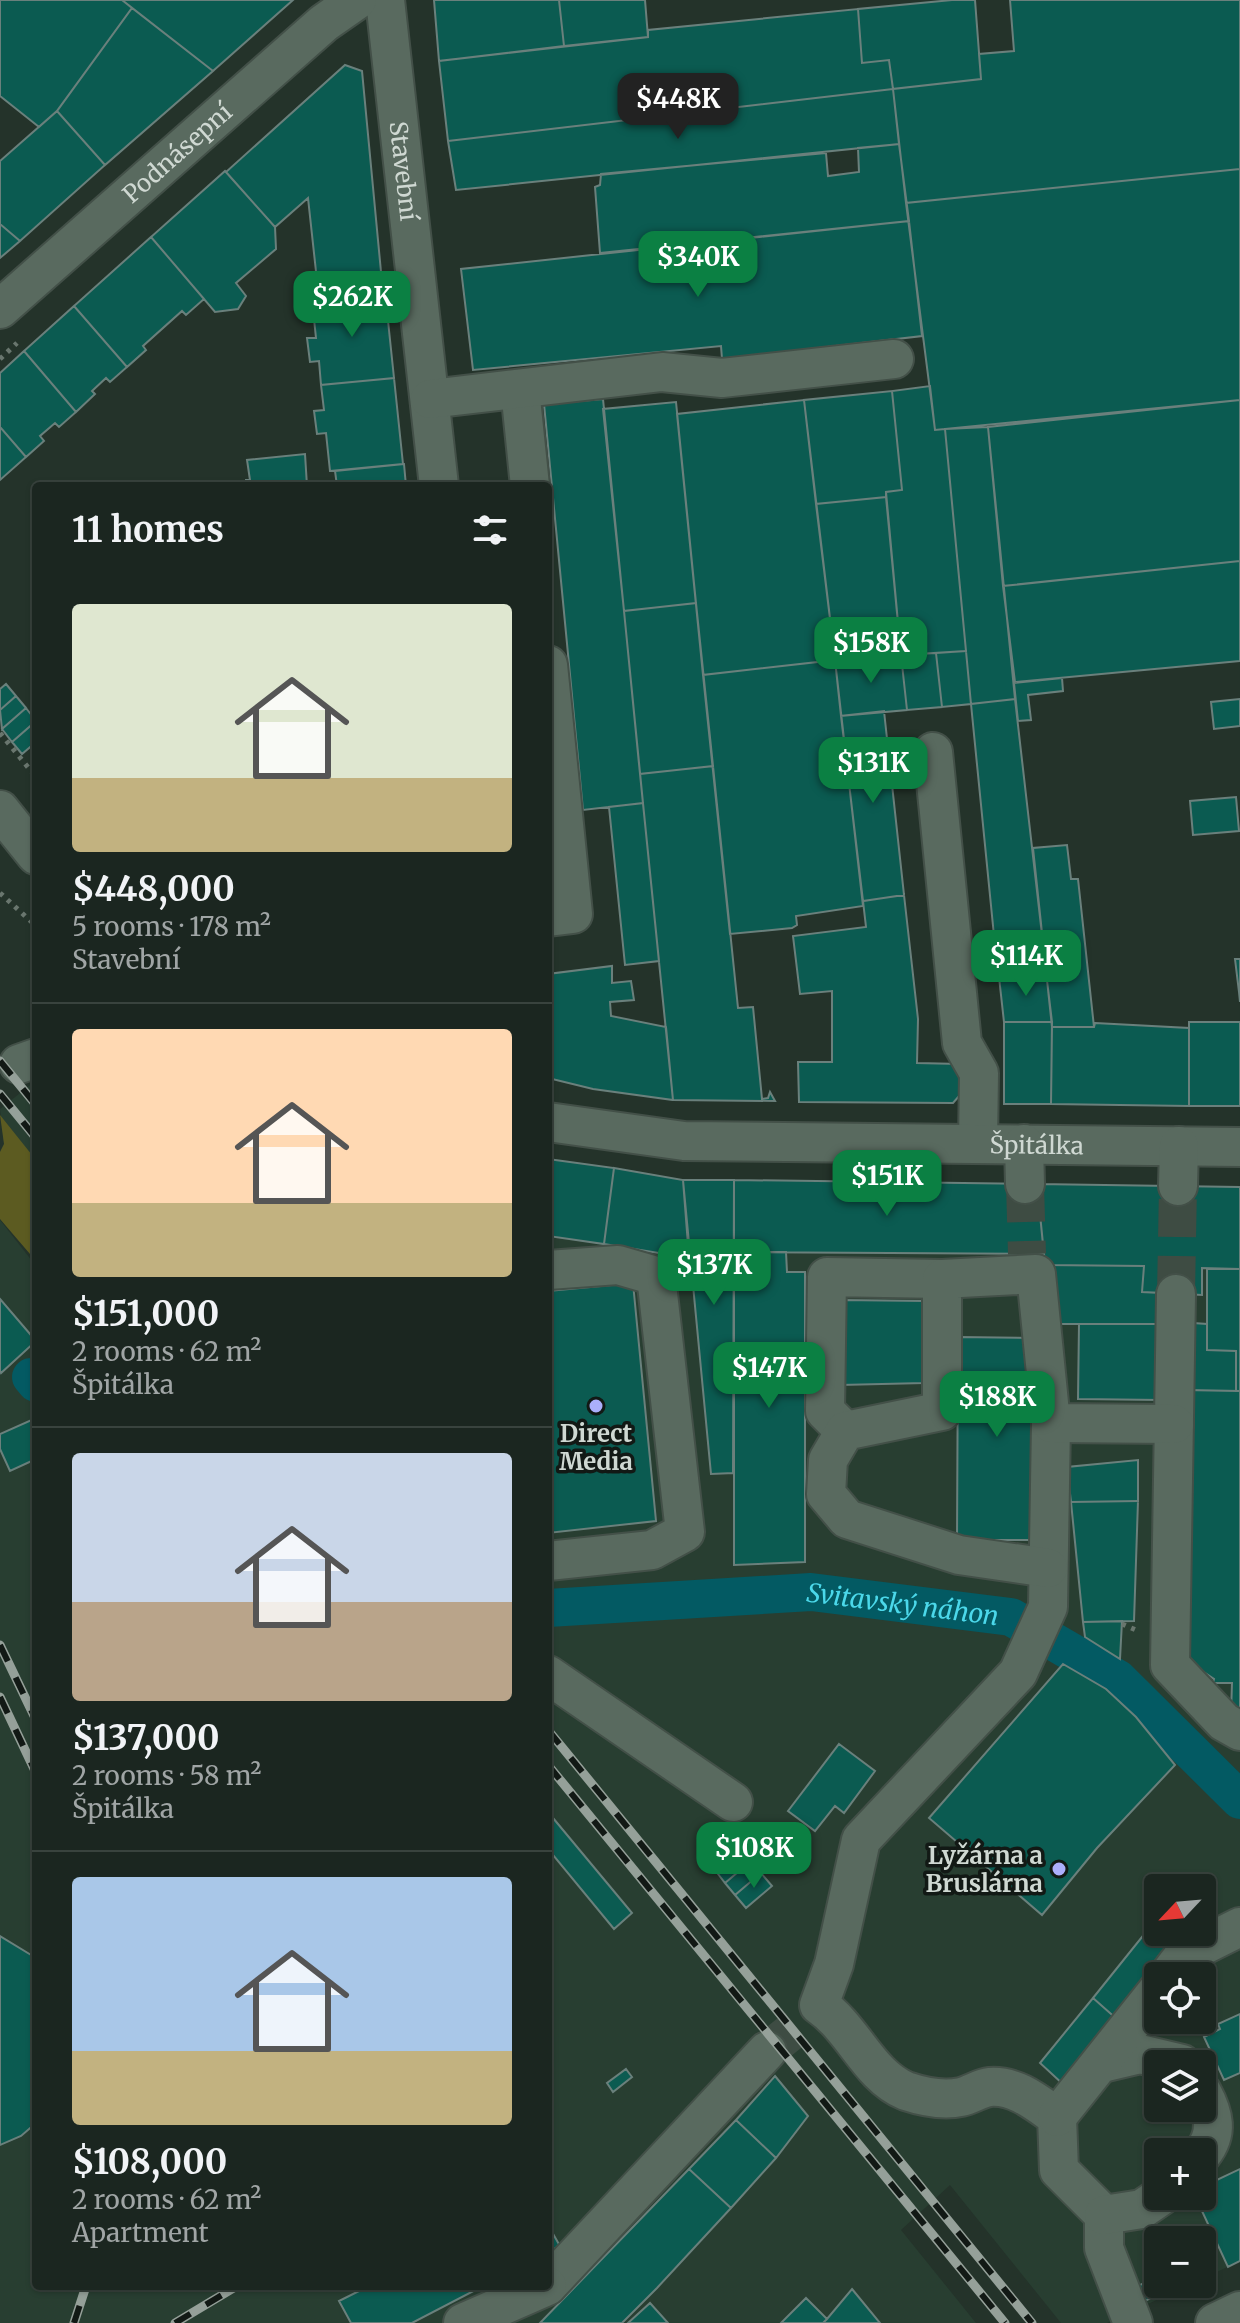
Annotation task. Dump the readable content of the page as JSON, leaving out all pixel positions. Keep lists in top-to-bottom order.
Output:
{
  "streets": {
    "street": ["Podnásepní", "Stavební", "Špitálka"]
  },
  "water": ["Svitavský náhon"],
  "places": ["Direct Media", "Lyžárna a Bruslárna"],
  "north": "bottom left",
  "page": {
    "price": [
      "$448K",
      "$340K",
      "$262K",
      "$158K",
      "$131K",
      "$114K",
      "$151K",
      "$137K",
      "$147K",
      "$188K",
      "$108K"
    ],
    "heading": "11 homes",
    "list": [
      {
        "name": "$448,000",
        "note": "5 rooms · 178 m² · Stavební"
      },
      {
        "name": "$151,000",
        "note": "2 rooms · 62 m² · Špitálka"
      },
      {
        "name": "$137,000",
        "note": "2 rooms · 58 m² · Špitálka"
      },
      {
        "name": "$108,000",
        "note": "2 rooms · 62 m² · Apartment"
      }
    ],
    "map_buttons": ["+", "−"]
  }
}
